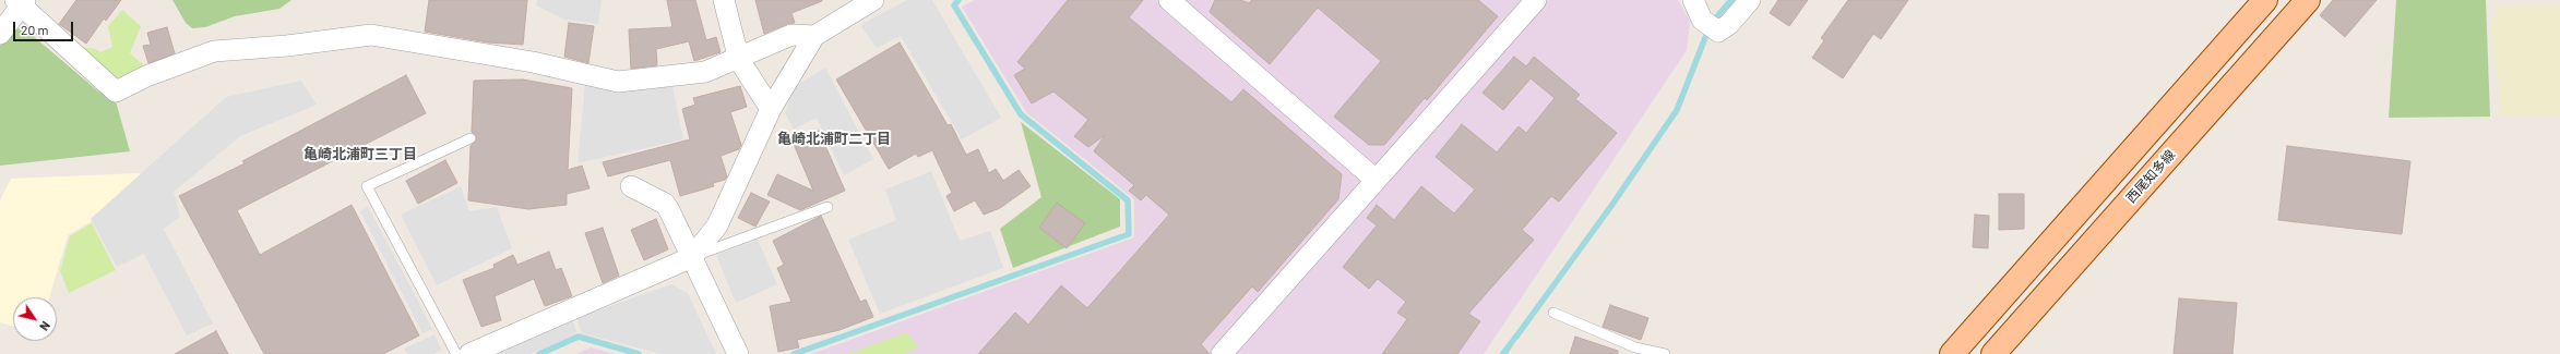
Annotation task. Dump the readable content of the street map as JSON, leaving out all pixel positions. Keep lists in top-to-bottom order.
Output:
{
  "streets": {
    "main road": ["西尾知多線"]
  },
  "districts": ["亀崎北浦町二丁目", "亀崎北浦町三丁目"],
  "scale_bar": "20 m",
  "north": "bottom right"
}
